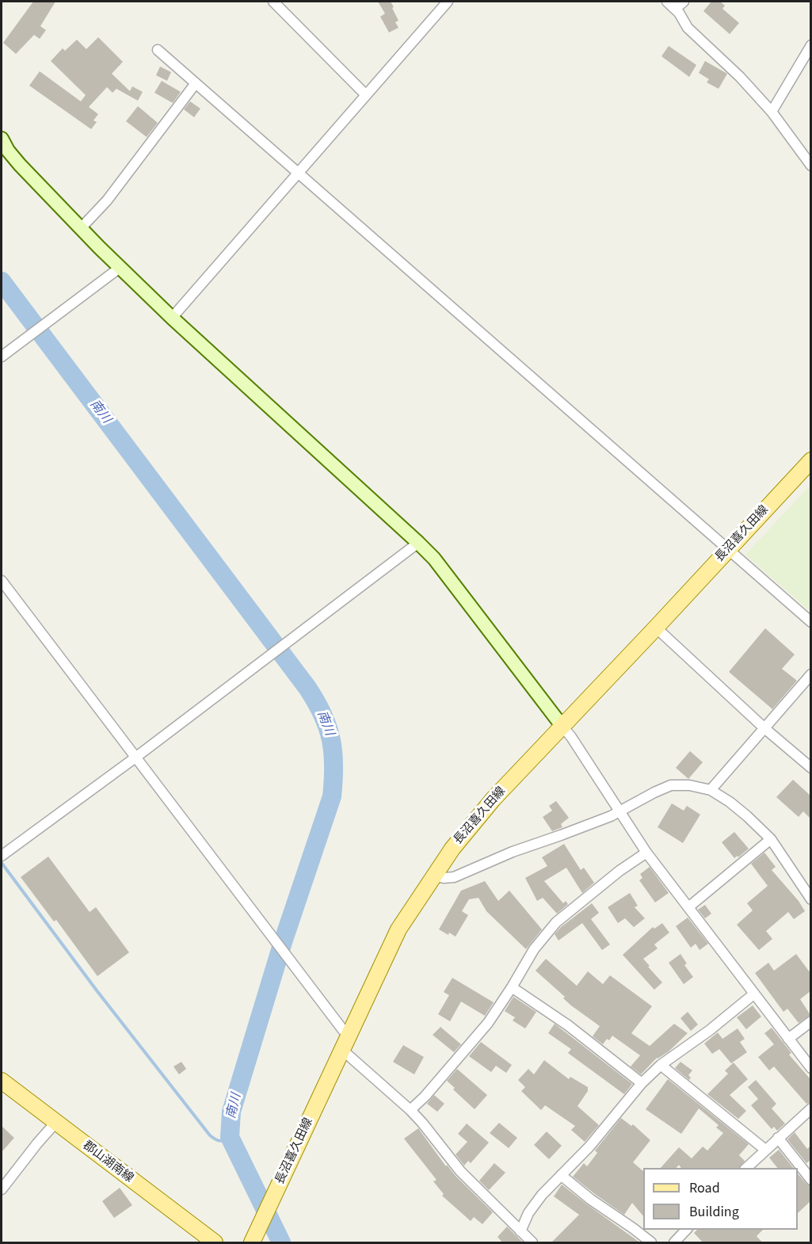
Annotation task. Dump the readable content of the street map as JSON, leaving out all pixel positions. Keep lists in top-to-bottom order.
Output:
{
  "streets": {
    "main road": ["長沼喜久田線", "郡山湖南線"]
  },
  "water": ["南川"],
  "legend": ["Road", "Building"]
}
